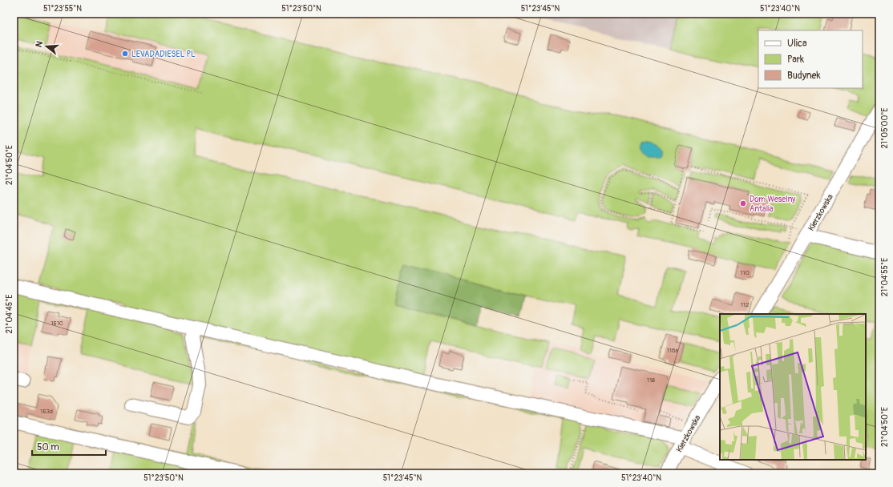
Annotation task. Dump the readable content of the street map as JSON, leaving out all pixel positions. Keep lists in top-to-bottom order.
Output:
{
  "streets": {
    "street": ["Kierzkowska"]
  },
  "places": ["LEVADADIESEL PL", "Dom Weselny Antalia"],
  "house_numbers": [
    "110",
    "112",
    "151C",
    "116a",
    "118",
    "153d"
  ],
  "legend": ["Ulica", "Park", "Budynek"],
  "scale_bar": "50 m",
  "north": "left",
  "coordinates": [
    "51°23'55\"N",
    "51°23'50\"N",
    "51°23'45\"N",
    "51°23'40\"N",
    "21°05'00\"E",
    "21°04'50\"E",
    "21°04'55\"E",
    "21°04'45\"E"
  ]
}
